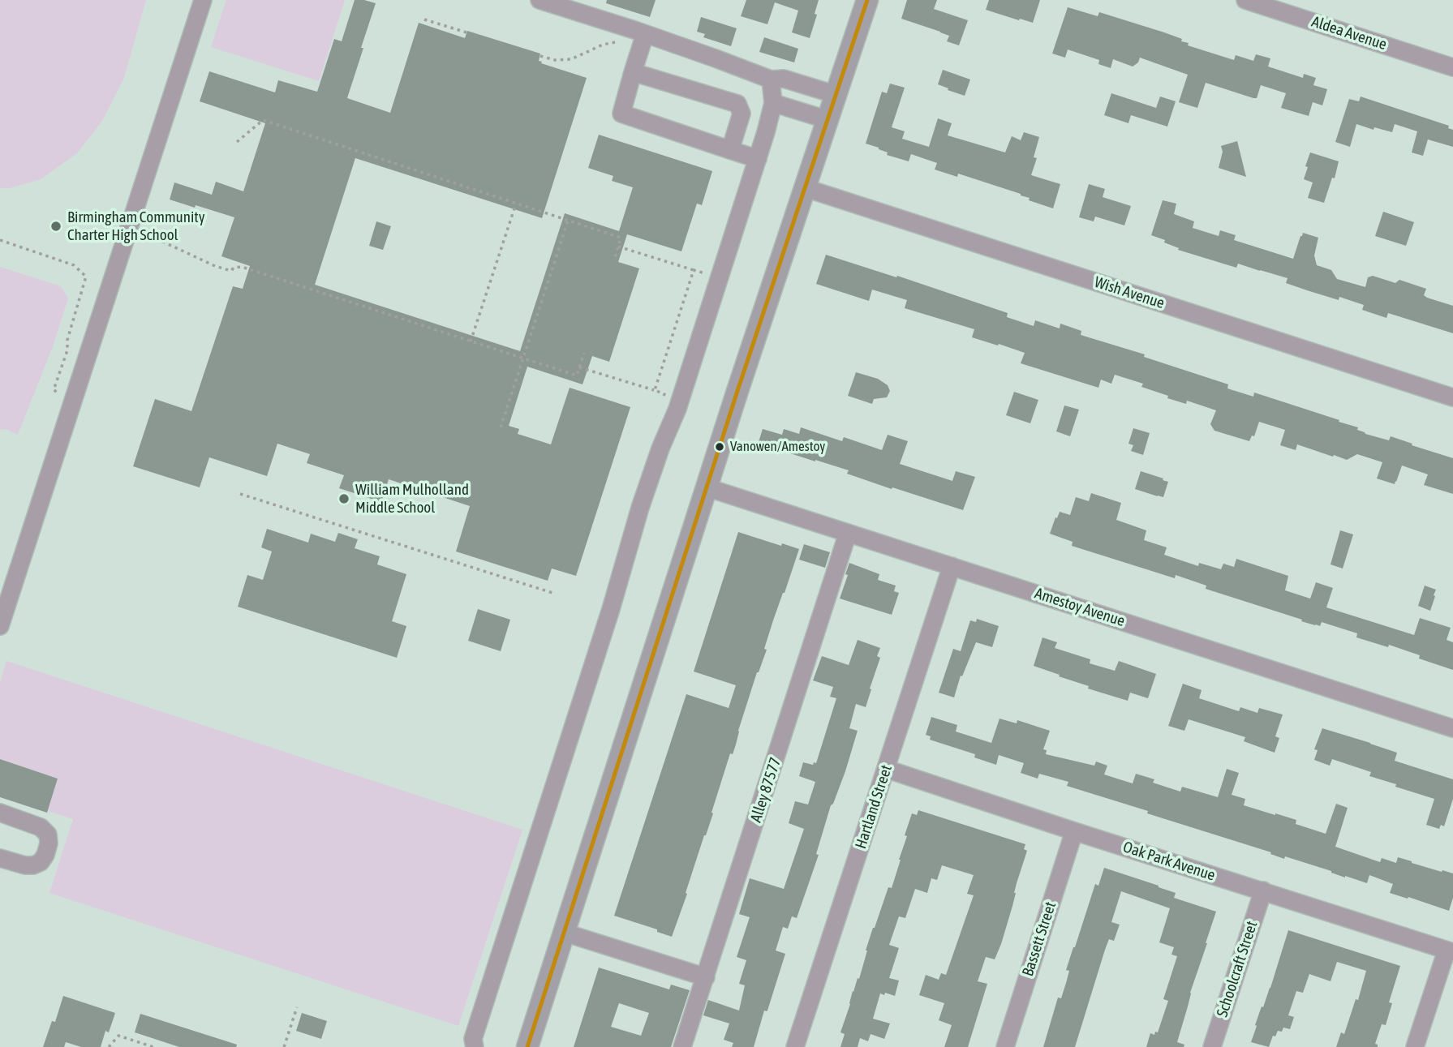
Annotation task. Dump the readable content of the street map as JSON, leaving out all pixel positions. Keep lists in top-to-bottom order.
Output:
{
  "streets": {
    "street": [
      "Aldea Avenue",
      "Wish Avenue",
      "Amestoy Avenue",
      "Alley 87577",
      "Hartland Street",
      "Oak Park Avenue",
      "Bassett Street",
      "Schoolcraft Street"
    ]
  },
  "crossings": [
    ["Amestoy Avenue", "Alley 87577"],
    ["Amestoy Avenue", "Hartland Street"],
    ["Hartland Street", "Oak Park Avenue"],
    ["Oak Park Avenue", "Bassett Street"],
    ["Oak Park Avenue", "Schoolcraft Street"]
  ],
  "places": ["Birmingham Community Charter High School", "Vanowen/Amestoy", "William Mulholland Middle School"]
}
